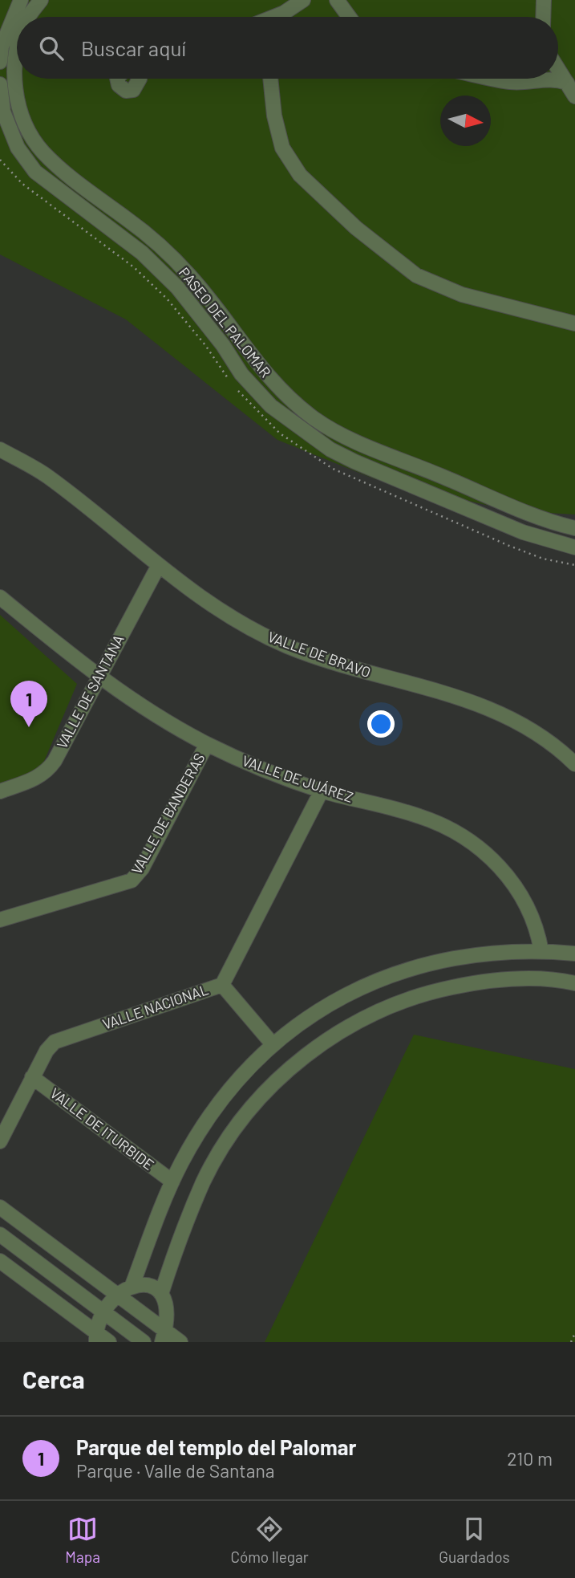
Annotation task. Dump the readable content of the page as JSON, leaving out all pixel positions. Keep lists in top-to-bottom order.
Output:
{
  "streets": {
    "street": [
      "PASEO DEL PALOMAR",
      "VALLE DE BRAVO",
      "VALLE DE SANTANA",
      "VALLE DE JUÁREZ",
      "VALLE DE BANDERAS",
      "VALLE NACIONAL",
      "VALLE DE ITURBIDE"
    ]
  },
  "crossings": [
    ["VALLE DE BRAVO", "VALLE DE SANTANA"],
    ["VALLE DE SANTANA", "VALLE DE JUÁREZ"],
    ["VALLE DE JUÁREZ", "VALLE DE BANDERAS"],
    ["VALLE DE JUÁREZ", "VALLE NACIONAL"],
    ["VALLE NACIONAL", "VALLE DE ITURBIDE"]
  ],
  "north": "right",
  "page": {
    "search": "Buscar aquí",
    "pins": "1",
    "heading": "Cerca",
    "list": [
      {
        "mark": "1",
        "name": "Parque del templo del Palomar",
        "note": "Parque · Valle de Santana",
        "value": "210 m"
      }
    ],
    "nav": ["Mapa", "Cómo llegar", "Guardados"]
  }
}
